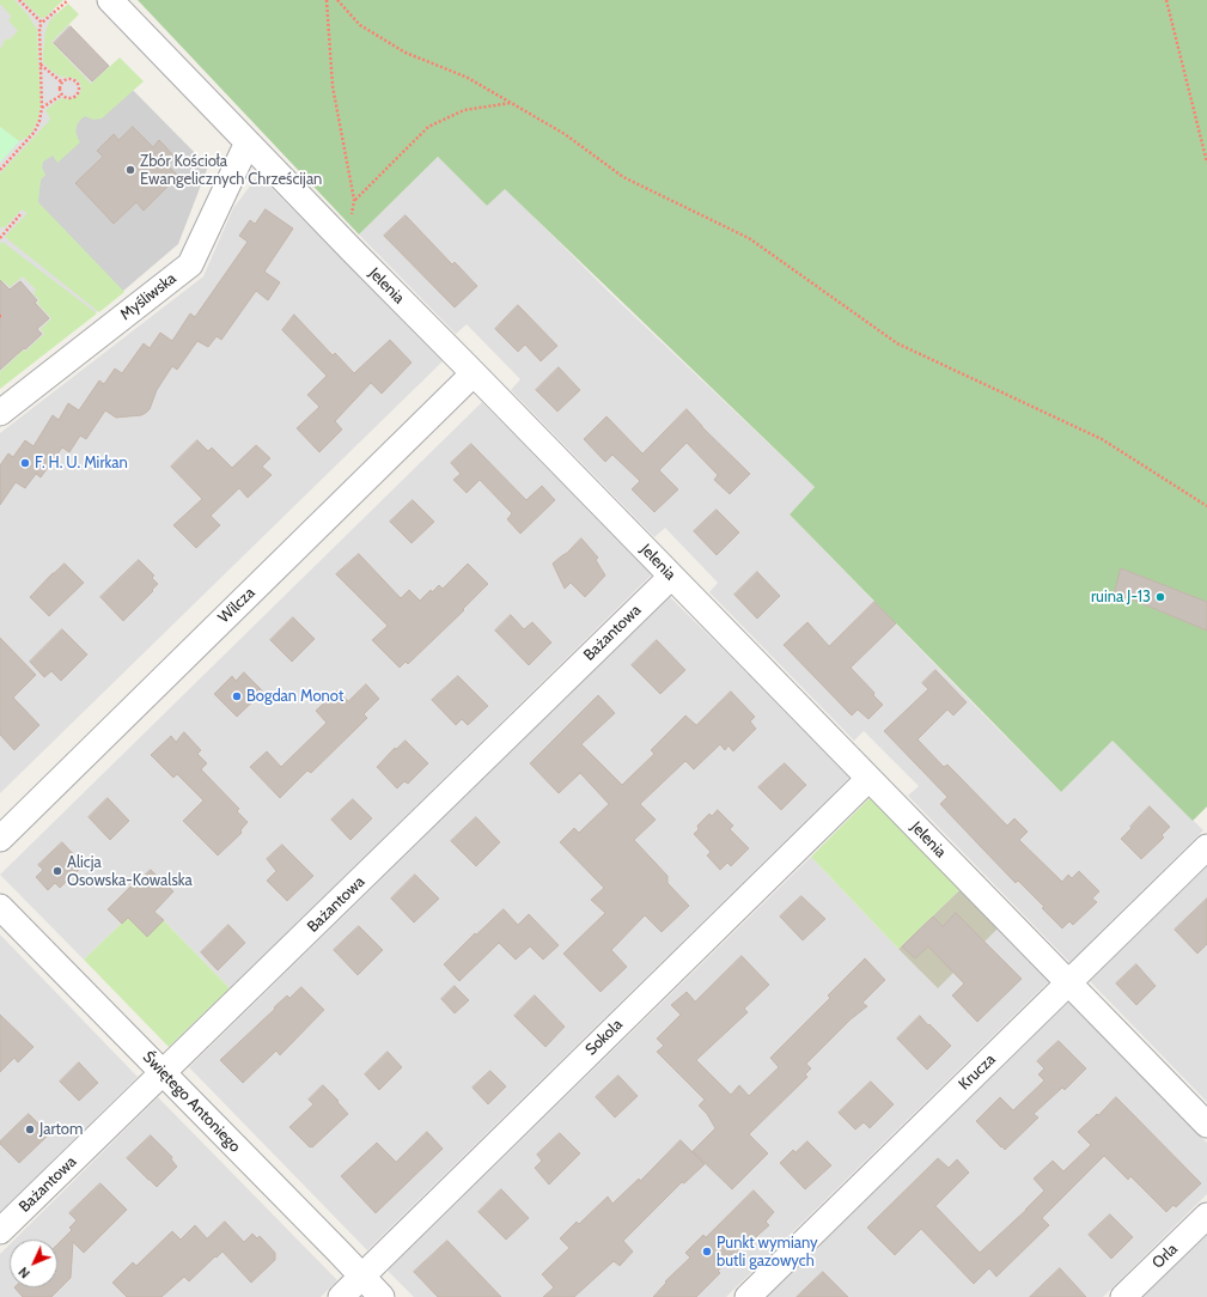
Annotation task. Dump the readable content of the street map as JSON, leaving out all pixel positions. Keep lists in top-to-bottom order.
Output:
{
  "streets": {
    "street": [
      "Jelenia",
      "Myśliwska",
      "Wilcza",
      "Bażantowa",
      "Sokola",
      "Krucza",
      "Świętego Antoniego",
      "Orla"
    ]
  },
  "crossings": [
    ["Jelenia", "Myśliwska"],
    ["Jelenia", "Wilcza"],
    ["Jelenia", "Bażantowa"],
    ["Jelenia", "Sokola"],
    ["Jelenia", "Krucza"],
    ["Bażantowa", "Świętego Antoniego"],
    ["Sokola", "Świętego Antoniego"]
  ],
  "places": [
    "Zbór Kościoła Ewangelicznych Chrześcijan",
    "F. H. U. Mirkan",
    "ruina J-13",
    "Bogdan Monot",
    "Alicja Osowska-Kowalska",
    "Jartom",
    "Punkt wymiany butli gazowych"
  ],
  "north": "bottom left"
}
